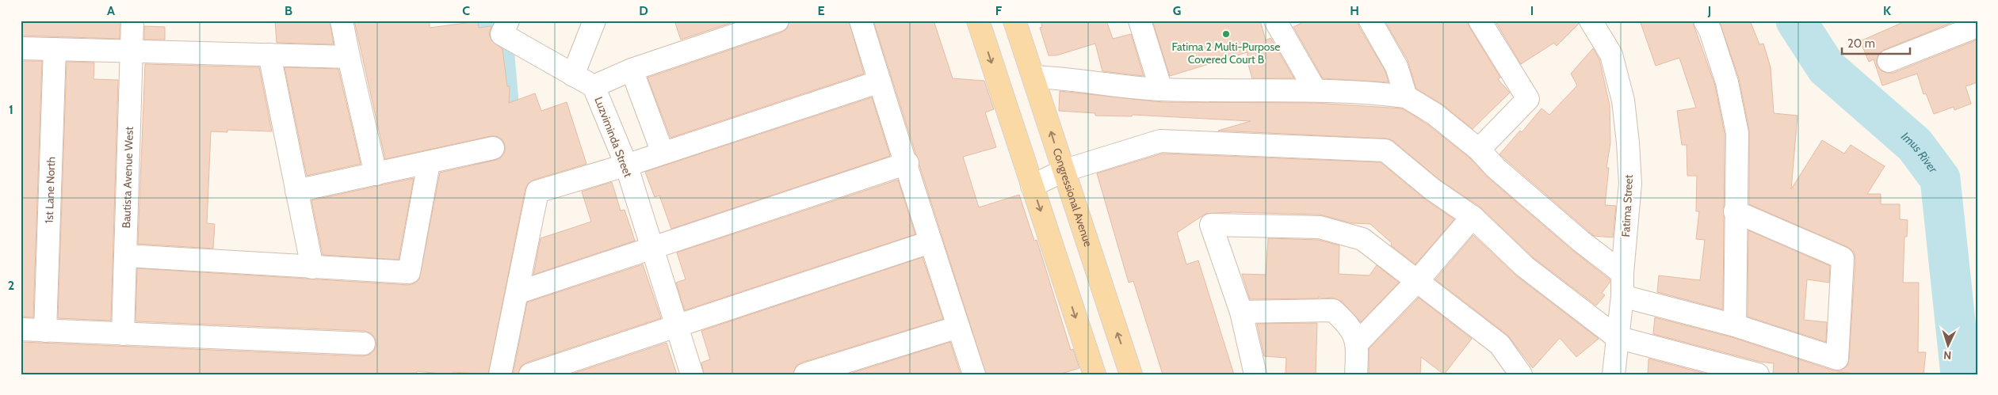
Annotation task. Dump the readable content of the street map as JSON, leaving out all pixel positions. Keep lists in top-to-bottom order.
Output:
{
  "streets": {
    "main road": ["Congressional Avenue"],
    "street": [
      "Luzviminda Street",
      "Bautista Avenue West",
      "1st Lane North",
      "Fatima Street"
    ]
  },
  "water": ["Imus River"],
  "places": ["Fatima 2 Multi-Purpose Covered Court B"],
  "scale_bar": "20 m",
  "north": "bottom",
  "grid": {
    "columns": [
      "A",
      "B",
      "C",
      "D",
      "E",
      "F",
      "G",
      "H",
      "I",
      "J",
      "K"
    ],
    "rows": ["1", "2"]
  }
}
